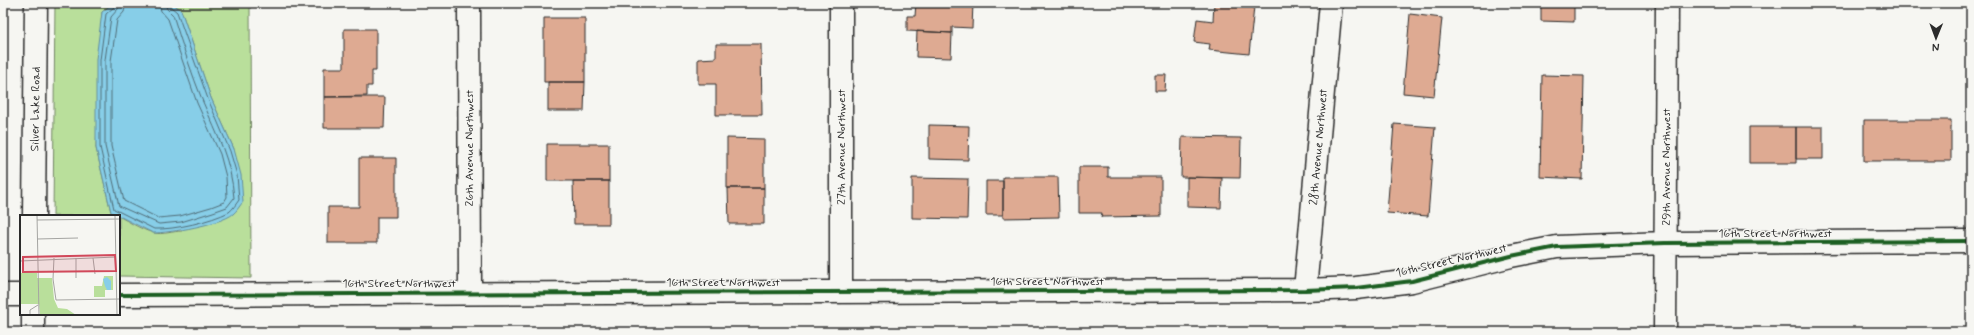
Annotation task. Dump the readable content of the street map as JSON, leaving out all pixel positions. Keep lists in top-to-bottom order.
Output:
{
  "streets": {
    "street": [
      "Silver Lake Road",
      "27th Avenue Northwest",
      "28th Avenue Northwest",
      "26th Avenue Northwest",
      "29th Avenue Northwest",
      "16th Street Northwest"
    ]
  },
  "crossings": [
    ["27th Avenue Northwest", "16th Street Northwest"],
    ["28th Avenue Northwest", "16th Street Northwest"],
    ["26th Avenue Northwest", "16th Street Northwest"],
    ["29th Avenue Northwest", "16th Street Northwest"]
  ],
  "north": "bottom"
}
